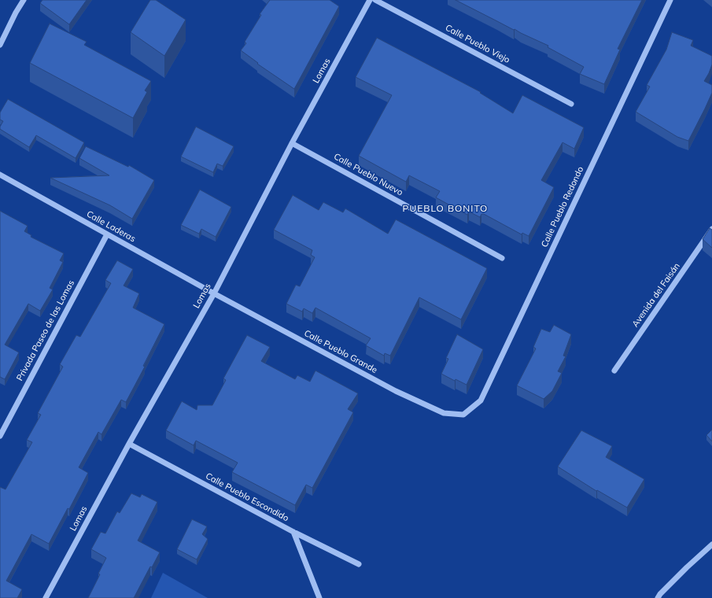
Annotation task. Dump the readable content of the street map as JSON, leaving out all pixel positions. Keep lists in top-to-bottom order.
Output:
{
  "streets": {
    "street": [
      "Calle Pueblo Viejo",
      "Lomas",
      "Calle Pueblo Nuevo",
      "Calle Pueblo Redondo",
      "Calle Laderas",
      "Avenida del Faisán",
      "Privada Paseo de las Lomas",
      "Calle Pueblo Grande",
      "Calle Pueblo Escondido"
    ]
  },
  "crossings": [
    ["Lomas", "Calle Pueblo Nuevo"],
    ["Lomas", "Calle Laderas"],
    ["Lomas", "Calle Pueblo Grande"],
    ["Lomas", "Calle Pueblo Escondido"],
    ["Calle Pueblo Redondo", "Calle Pueblo Grande"],
    ["Calle Laderas", "Privada Paseo de las Lomas"],
    ["Calle Laderas", "Calle Pueblo Grande"]
  ],
  "districts": ["PUEBLO BONITO"]
}
